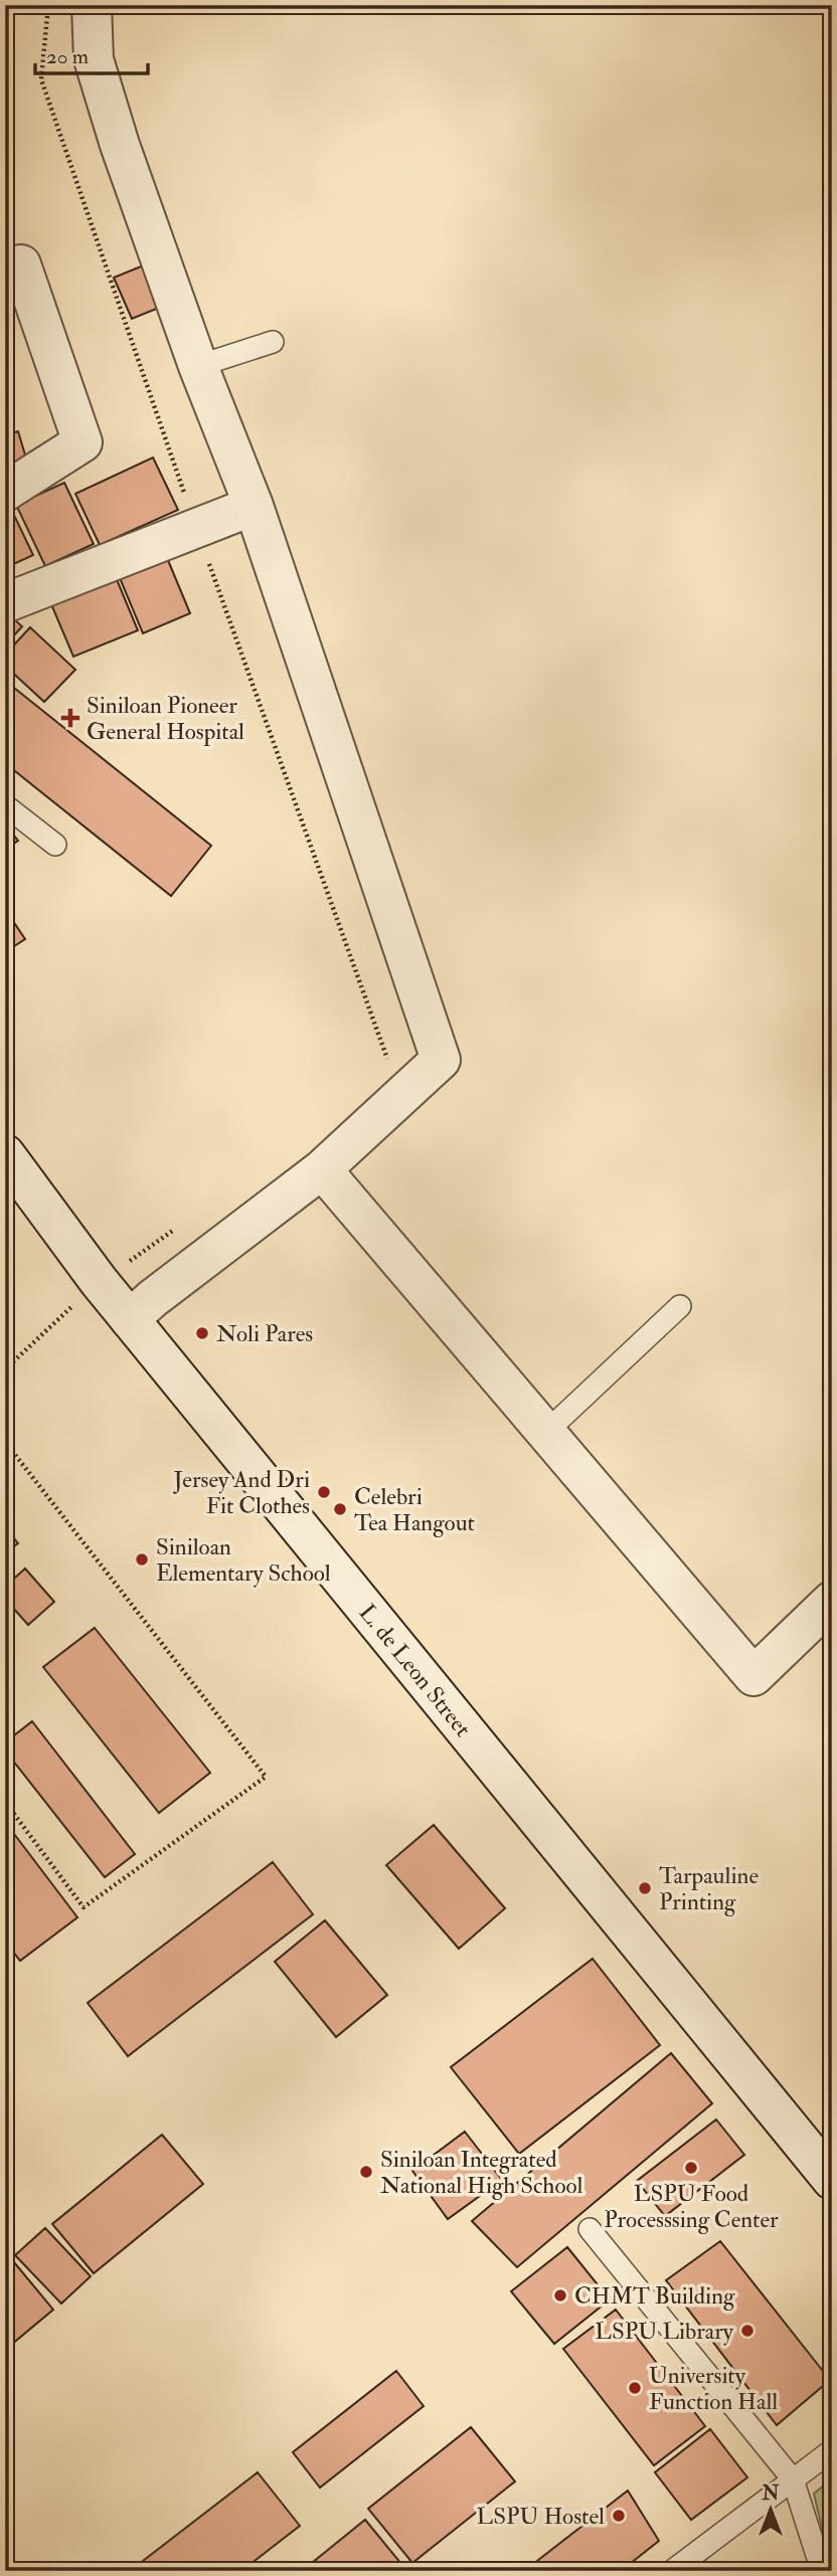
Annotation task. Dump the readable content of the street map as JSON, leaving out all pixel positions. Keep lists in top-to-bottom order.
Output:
{
  "streets": {
    "street": ["L. de Leon Street"]
  },
  "places": {
    "health": ["Siniloan Pioneer General Hospital"],
    "other": [
      "Noli Pares",
      "Jersey And Dri Fit Clothes",
      "Celebri Tea Hangout",
      "Siniloan Elementary School",
      "Tarpauline Printing",
      "LSPU Food Processsing Center",
      "Siniloan Integrated National High School",
      "CHMT Building",
      "LSPU Library",
      "University Function Hall",
      "LSPU Hostel"
    ]
  },
  "scale_bar": "20 m",
  "north": "top"
}
